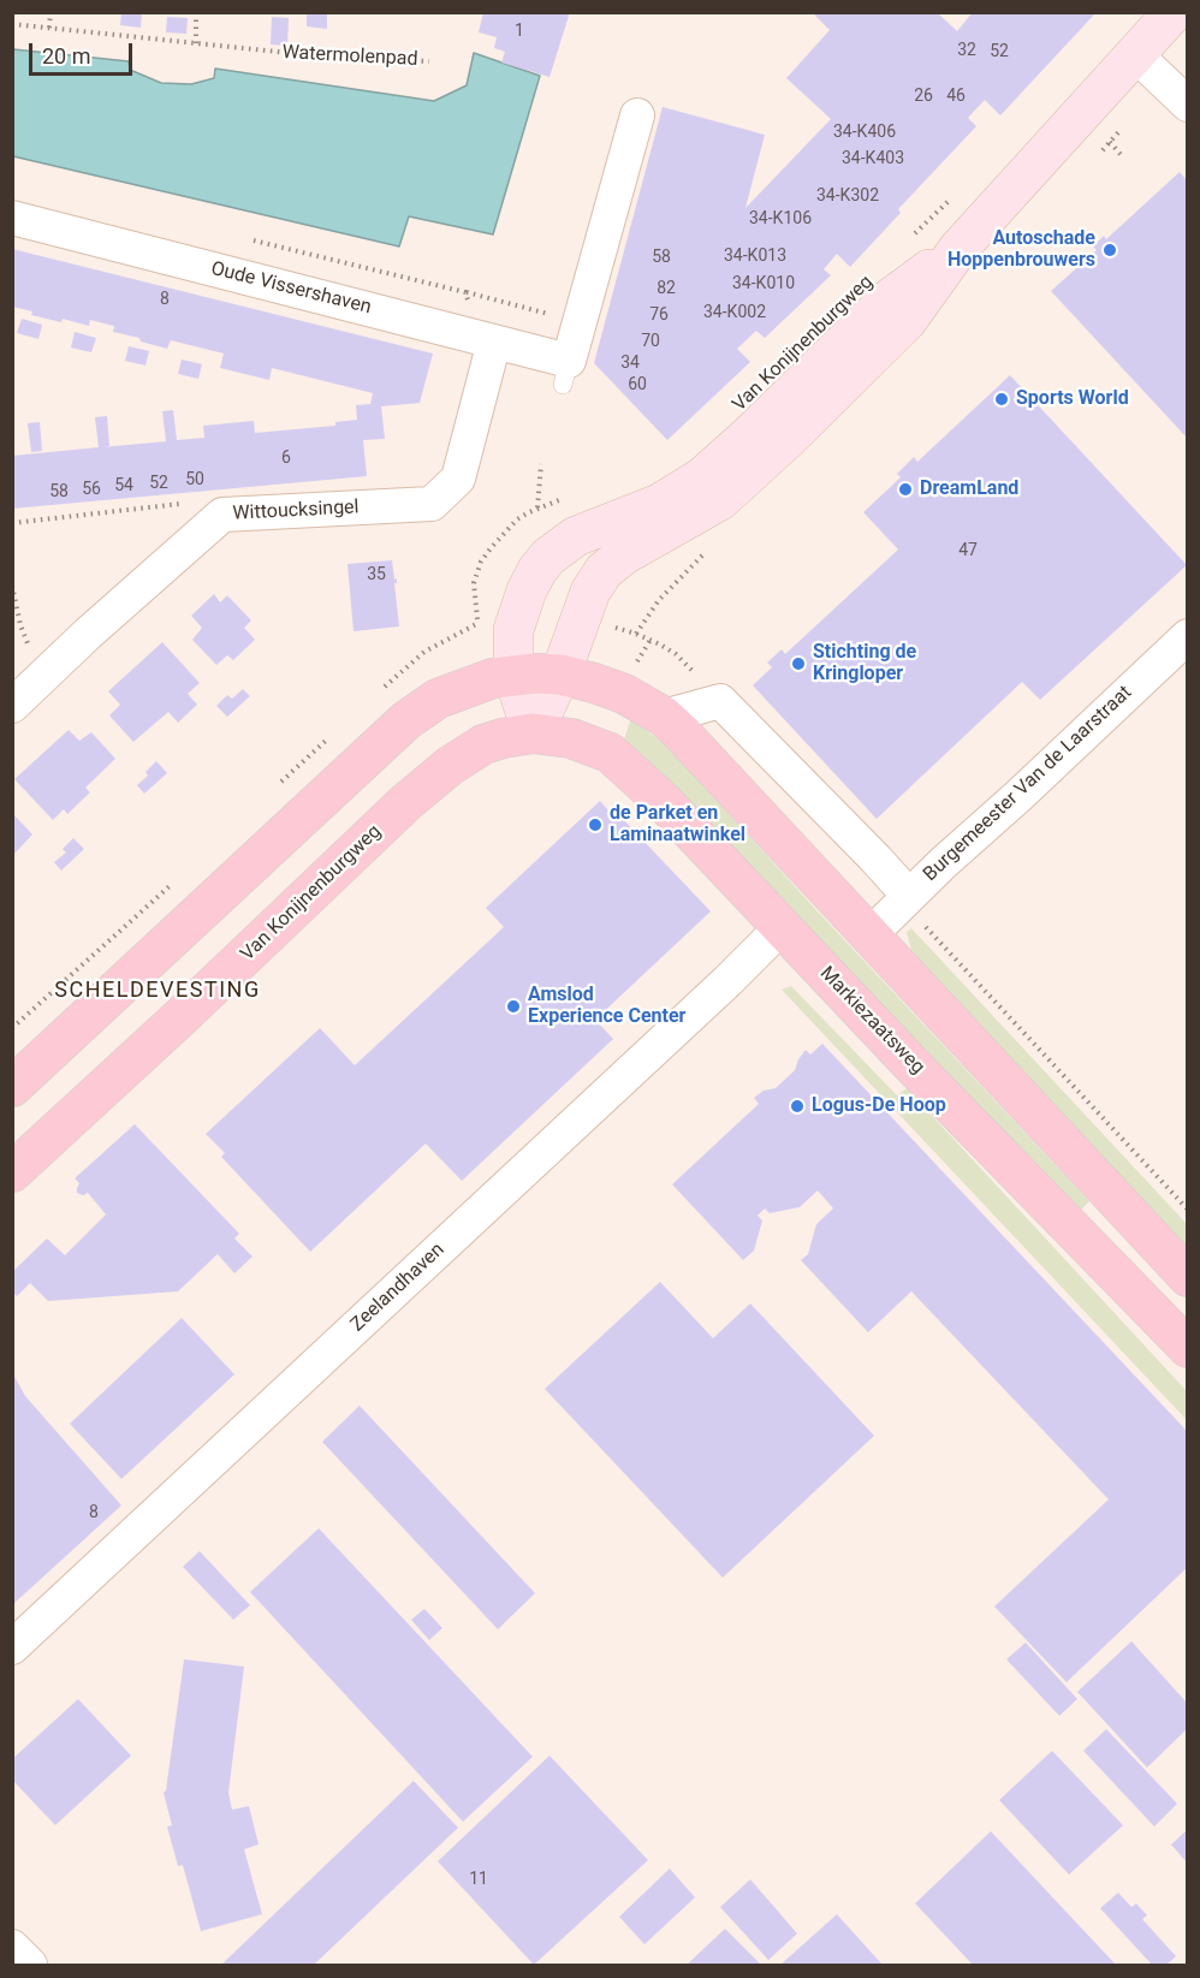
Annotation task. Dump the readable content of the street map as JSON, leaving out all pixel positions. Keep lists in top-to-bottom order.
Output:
{
  "streets": {
    "main road": ["Van Konijnenburgweg", "Markiezaatsweg"],
    "street": [
      "Oude Vissershaven",
      "Wittoucksingel",
      "Burgemeester Van de Laarstraat",
      "Zeelandhaven"
    ],
    "path": ["Watermolenpad"]
  },
  "crossings": [
    ["Oude Vissershaven", "Wittoucksingel"],
    ["Van Konijnenburgweg", "Markiezaatsweg"],
    ["Markiezaatsweg", "Zeelandhaven"]
  ],
  "districts": ["SCHELDEVESTING"],
  "places": [
    "Autoschade Hoppenbrouwers",
    "Sports World",
    "DreamLand",
    "Stichting de Kringloper",
    "de Parket en Laminaatwinkel",
    "Amslod Experience Center",
    "Logus-De Hoop"
  ],
  "house_numbers": [
    "1",
    "32",
    "52",
    "26",
    "46",
    "34-K406",
    "34-K403",
    "34-K302",
    "34-K106",
    "34-K013",
    "58",
    "34-K010",
    "82",
    "8",
    "34-K002",
    "76",
    "70",
    "34",
    "60",
    "6",
    "50",
    "52",
    "54",
    "56",
    "58",
    "47",
    "35",
    "8",
    "11"
  ],
  "scale_bar": "20 m"
}
